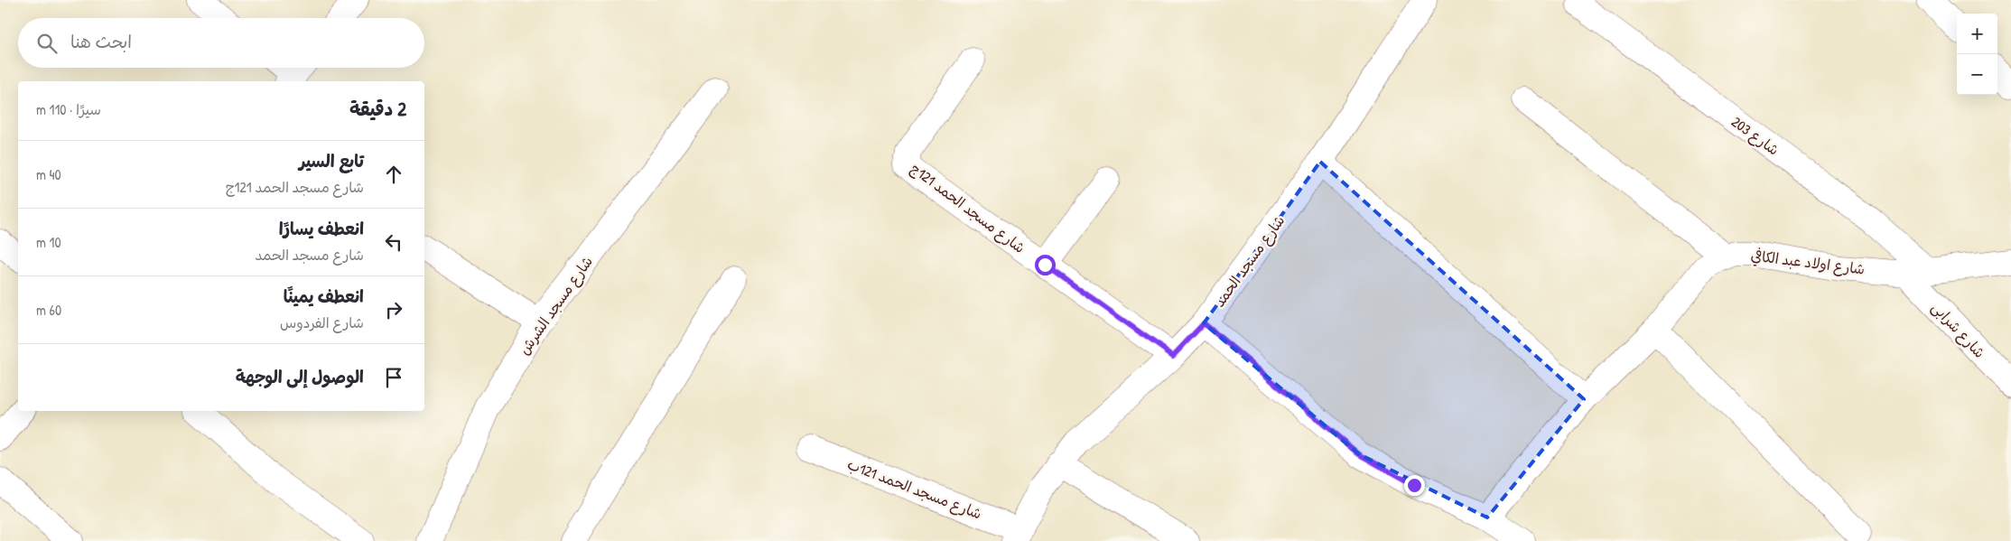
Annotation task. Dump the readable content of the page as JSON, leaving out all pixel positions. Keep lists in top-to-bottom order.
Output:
{
  "streets": {
    "street": [
      "شارع 203",
      "شارع مسجد الحمد 121ج",
      "شارع مسجد الحمد",
      "شارع اولاد عبد الكافي",
      "شارع مسجد الشرش",
      "شارع شرابى",
      "شارع مسجد الحمد 121ب"
    ]
  },
  "crossings": [
    ["شارع 203", "شارع اولاد عبد الكافي"],
    ["شارع 203", "شارع شرابى"],
    ["شارع مسجد الحمد 121ج", "شارع مسجد الحمد"],
    ["شارع مسجد الحمد", "شارع مسجد الحمد 121ب"],
    ["شارع اولاد عبد الكافي", "شارع شرابى"]
  ],
  "page": {
    "map_buttons": ["+", "−"],
    "search": "ابحث هنا",
    "heading": ["2 دقيقة", "سيرًا · 110 m"],
    "list": [
      ["تابع السير", "شارع مسجد الحمد 121ج", "40 m"],
      ["انعطف يسارًا", "شارع مسجد الحمد", "10 m"],
      ["انعطف يمينًا", "شارع الفردوس", "60 m"],
      "الوصول إلى الوجهة"
    ]
  }
}
